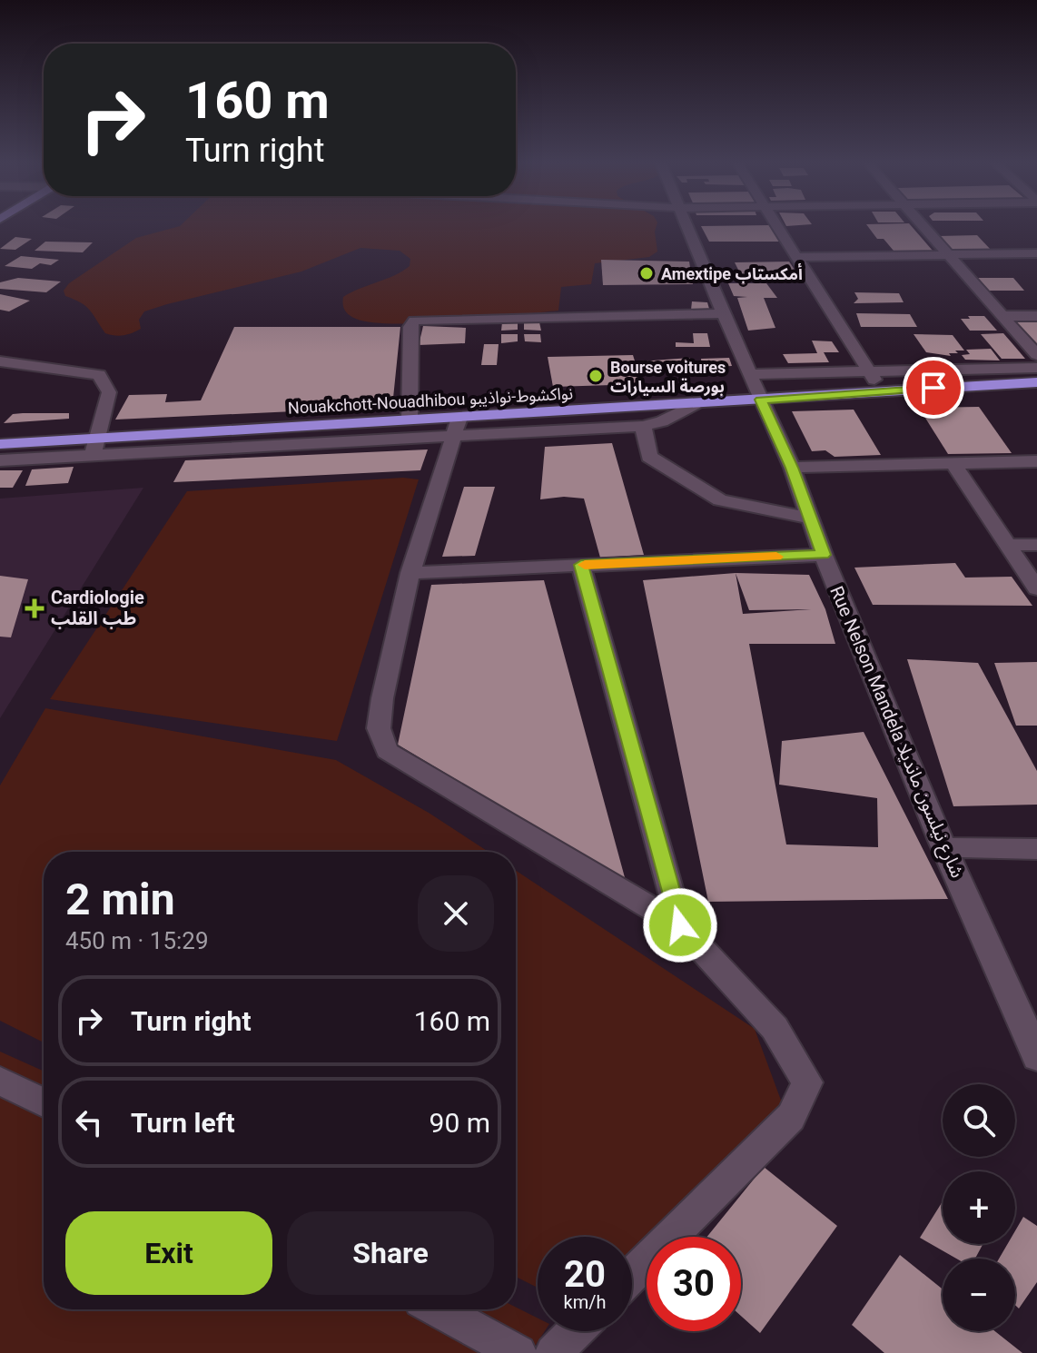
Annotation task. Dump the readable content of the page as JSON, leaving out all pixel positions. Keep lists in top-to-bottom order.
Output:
{
  "streets": {
    "highway": ["Nouakchott-Nouadhibou نواكشوط-نواذيبو"],
    "street": ["Rue Nelson Mandela شارع نيلسون مانديلا"]
  },
  "crossings": [
    ["Nouakchott-Nouadhibou نواكشوط-نواذيبو", "Rue Nelson Mandela شارع نيلسون مانديلا"]
  ],
  "places": {
    "other": ["Amextipe أمكستاب", "Bourse voitures بورصة السيارات"],
    "health": ["Cardiologie طب القلب"]
  },
  "page": {
    "turn": ["160 m", "Turn right"],
    "heading": ["2 min", "450 m · 15:29"],
    "list": [
      {
        "name": "Turn right",
        "value": "160 m"
      },
      {
        "name": "Turn left",
        "value": "90 m"
      }
    ],
    "map_buttons": ["+", "−"],
    "buttons": ["Exit", "Share"],
    "speed": "20 km/h",
    "limit": "30"
  }
}
